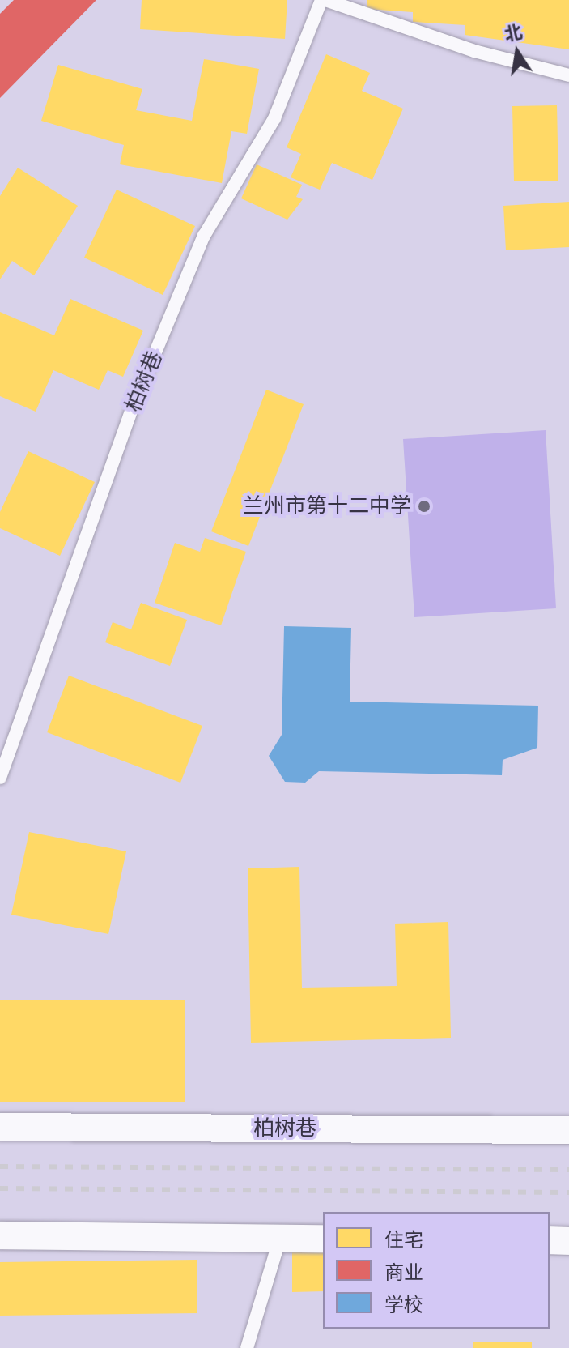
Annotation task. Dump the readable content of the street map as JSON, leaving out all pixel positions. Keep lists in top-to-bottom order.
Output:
{
  "streets": {
    "street": ["柏树巷"]
  },
  "places": ["兰州市第十二中学"],
  "legend": ["住宅", "商业", "学校"],
  "north": "top"
}
